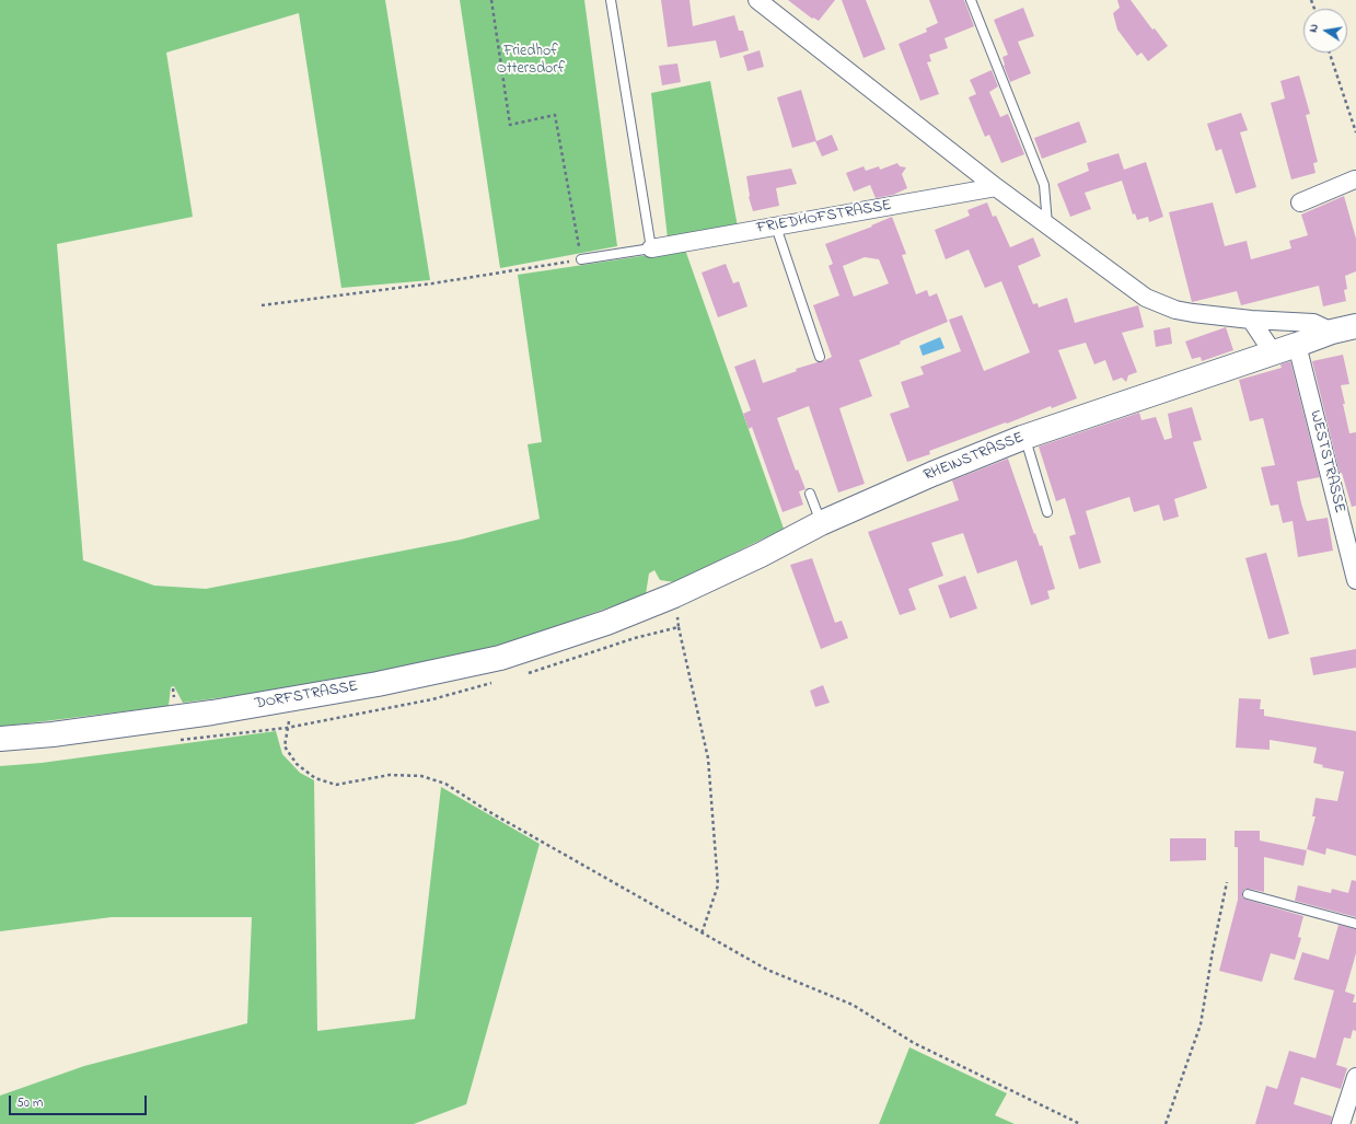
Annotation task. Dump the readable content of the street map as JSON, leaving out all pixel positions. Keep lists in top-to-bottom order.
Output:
{
  "streets": {
    "main road": ["RHEINSTRASSE", "DORFSTRASSE"],
    "street": ["FRIEDHOFSTRASSE", "WESTSTRASSE"]
  },
  "crossings": [
    ["RHEINSTRASSE", "WESTSTRASSE"],
    ["RHEINSTRASSE", "DORFSTRASSE"]
  ],
  "parks": ["Friedhof Ottersdorf"],
  "scale_bar": "50 m",
  "north": "left"
}
